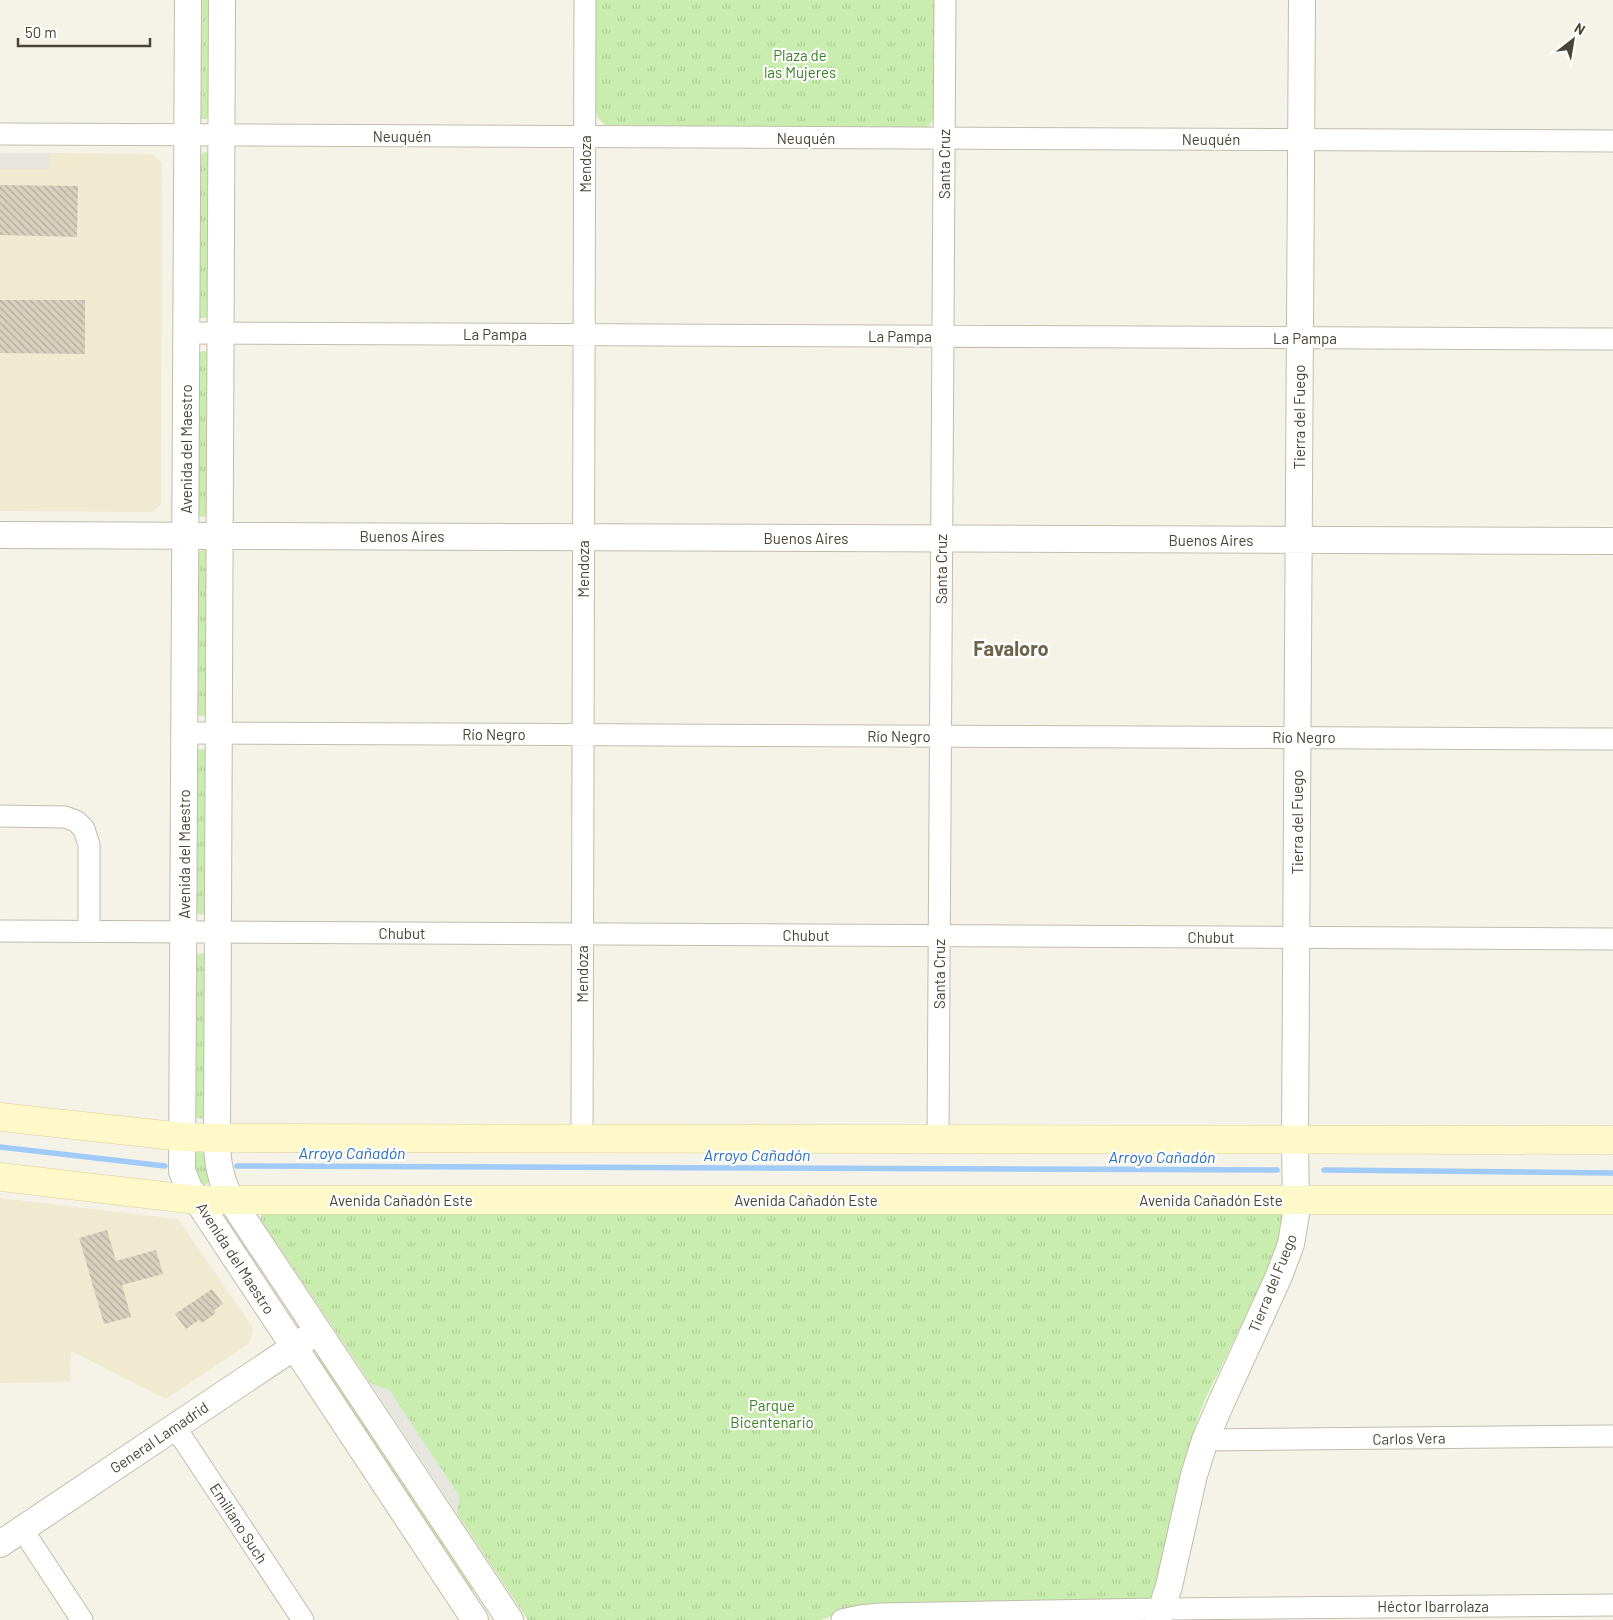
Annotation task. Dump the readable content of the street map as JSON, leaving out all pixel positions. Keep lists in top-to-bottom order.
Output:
{
  "streets": {
    "main road": ["Avenida Cañadón Este"],
    "street": [
      "Neuquén",
      "Mendoza",
      "Santa Cruz",
      "La Pampa",
      "Tierra del Fuego",
      "Avenida del Maestro",
      "Buenos Aires",
      "Río Negro",
      "Chubut",
      "General Lamadrid",
      "Carlos Vera",
      "Emiliano Such",
      "Héctor Ibarrolaza"
    ]
  },
  "crossings": [
    ["Neuquén", "Mendoza"],
    ["Neuquén", "Santa Cruz"],
    ["Neuquén", "Tierra del Fuego"],
    ["Neuquén", "Avenida del Maestro"],
    ["Mendoza", "La Pampa"],
    ["Mendoza", "Buenos Aires"],
    ["Mendoza", "Río Negro"],
    ["Mendoza", "Chubut"],
    ["Santa Cruz", "La Pampa"],
    ["Santa Cruz", "Buenos Aires"],
    ["Santa Cruz", "Río Negro"],
    ["Santa Cruz", "Chubut"],
    ["La Pampa", "Tierra del Fuego"],
    ["La Pampa", "Avenida del Maestro"],
    ["Tierra del Fuego", "Buenos Aires"],
    ["Tierra del Fuego", "Río Negro"],
    ["Tierra del Fuego", "Chubut"],
    ["Tierra del Fuego", "Avenida Cañadón Este"],
    ["Tierra del Fuego", "Carlos Vera"],
    ["Tierra del Fuego", "Héctor Ibarrolaza"],
    ["Avenida del Maestro", "Buenos Aires"],
    ["Avenida del Maestro", "Río Negro"],
    ["Avenida del Maestro", "Chubut"],
    ["Avenida del Maestro", "Avenida Cañadón Este"],
    ["Avenida del Maestro", "General Lamadrid"],
    ["General Lamadrid", "Emiliano Such"]
  ],
  "districts": ["Favaloro"],
  "water": ["Arroyo Cañadón"],
  "parks": ["Plaza de las Mujeres", "Parque Bicentenario"],
  "scale_bar": "50 m",
  "north": "top right"
}
